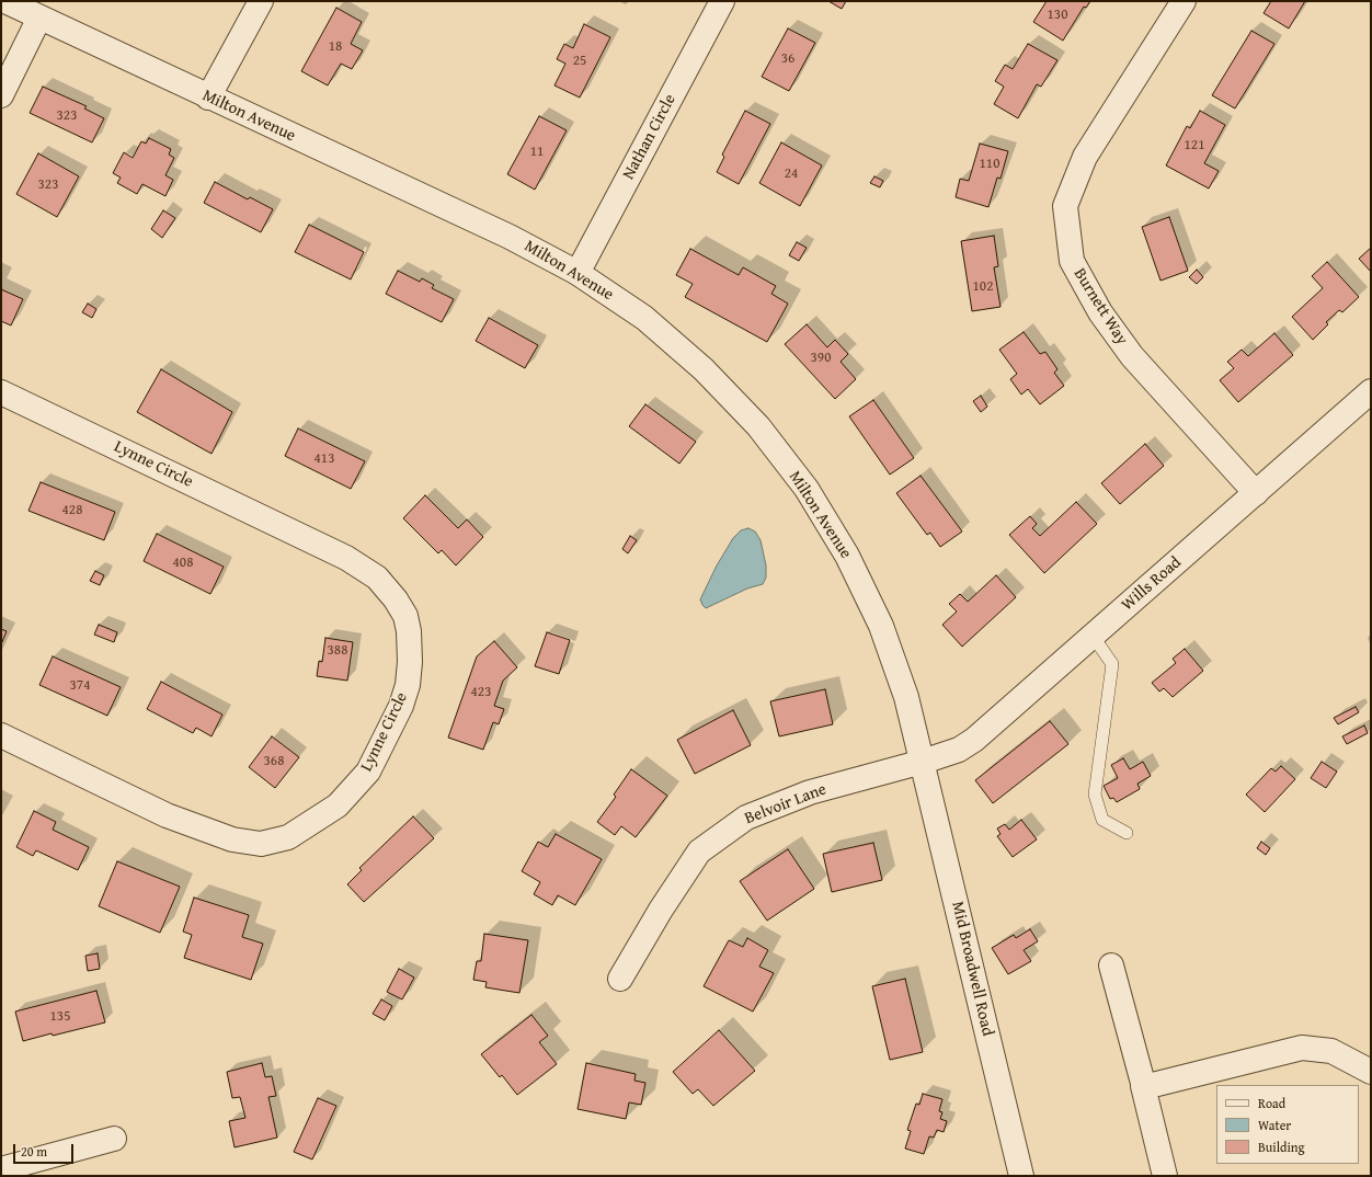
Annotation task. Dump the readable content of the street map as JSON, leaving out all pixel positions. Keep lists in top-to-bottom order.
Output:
{
  "streets": {
    "street": [
      "Milton Avenue",
      "Nathan Circle",
      "Burnett Way",
      "Lynne Circle",
      "Wills Road",
      "Belvoir Lane",
      "Mid Broadwell Road"
    ]
  },
  "crossings": [
    ["Milton Avenue", "Nathan Circle"],
    ["Milton Avenue", "Wills Road"],
    ["Milton Avenue", "Belvoir Lane"],
    ["Milton Avenue", "Mid Broadwell Road"],
    ["Burnett Way", "Wills Road"],
    ["Wills Road", "Belvoir Lane"],
    ["Wills Road", "Mid Broadwell Road"],
    ["Belvoir Lane", "Mid Broadwell Road"]
  ],
  "house_numbers": [
    "130",
    "18",
    "36",
    "25",
    "323",
    "121",
    "11",
    "110",
    "24",
    "323",
    "102",
    "390",
    "413",
    "428",
    "408",
    "388",
    "374",
    "423",
    "368",
    "135"
  ],
  "legend": ["Road", "Water", "Building"],
  "scale_bar": "20 m"
}
